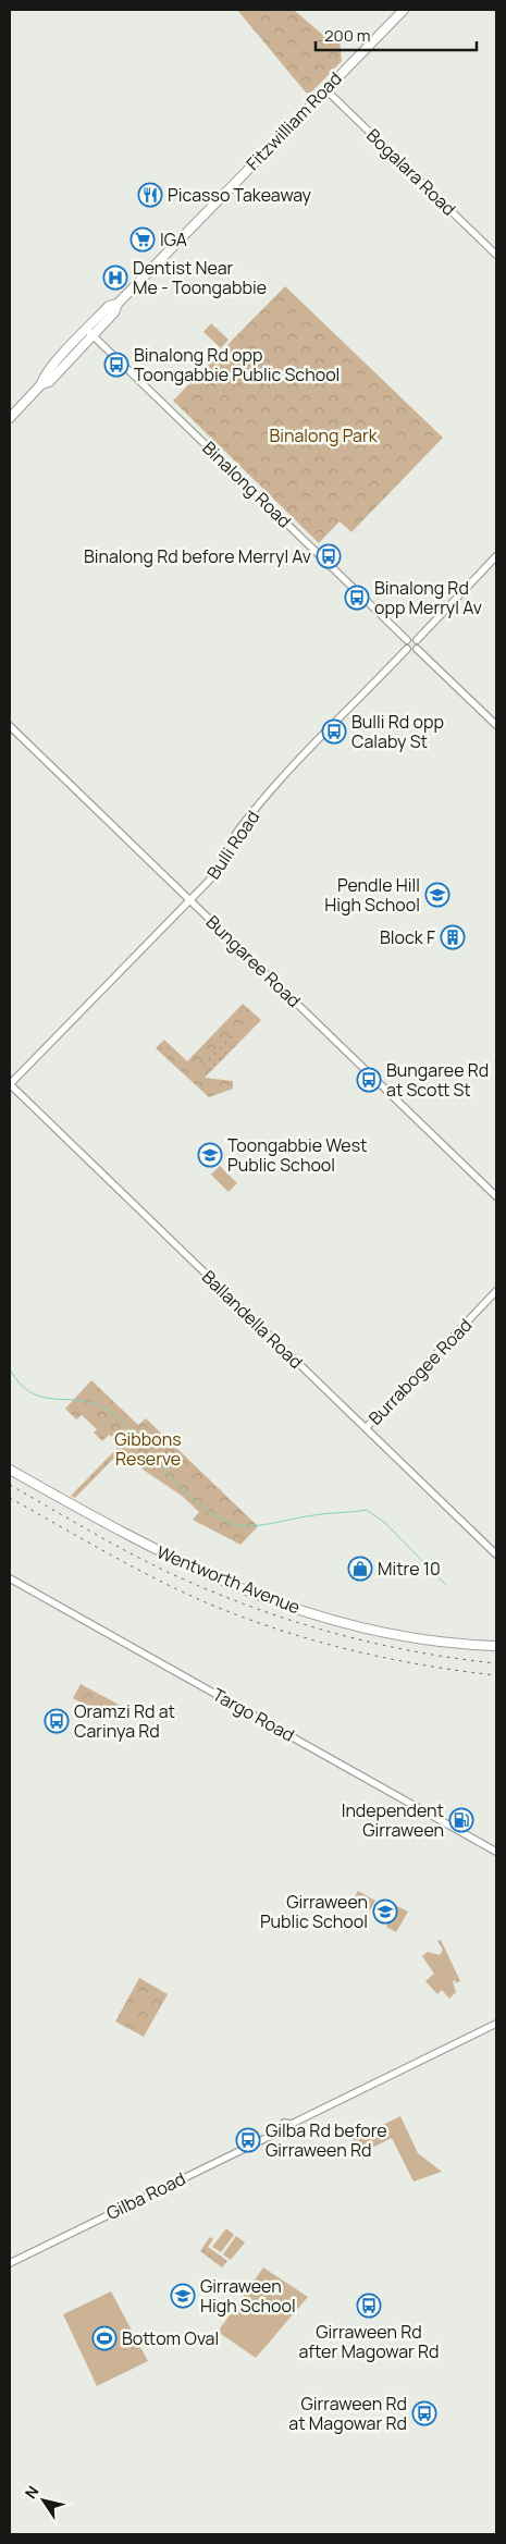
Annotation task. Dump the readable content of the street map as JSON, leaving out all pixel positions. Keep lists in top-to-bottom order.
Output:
{
  "streets": {
    "main road": ["Fitzwilliam Road", "Wentworth Avenue"],
    "street": [
      "Bogalara Road",
      "Binalong Road",
      "Bulli Road",
      "Bungaree Road",
      "Ballandella Road",
      "Burrabogee Road",
      "Targo Road",
      "Gilba Road"
    ]
  },
  "crossings": [
    ["Fitzwilliam Road", "Bogalara Road"],
    ["Fitzwilliam Road", "Binalong Road"],
    ["Binalong Road", "Bulli Road"],
    ["Bulli Road", "Bungaree Road"],
    ["Bulli Road", "Ballandella Road"],
    ["Ballandella Road", "Burrabogee Road"]
  ],
  "parks": ["Binalong Park", "Gibbons Reserve"],
  "places": {
    "restaurant": ["Picasso Takeaway"],
    "supermarket": ["IGA"],
    "hospital": ["Dentist Near Me - Toongabbie"],
    "bus stop": [
      "Binalong Rd opp Toongabbie Public School",
      "Binalong Rd before Merryl Av",
      "Binalong Rd opp Merryl Av",
      "Bulli Rd opp Calaby St",
      "Bungaree Rd at Scott St",
      "Oramzi Rd at Carinya Rd",
      "Gilba Rd before Girraween Rd",
      "Girraween Rd after Magowar Rd",
      "Girraween Rd at Magowar Rd"
    ],
    "school or university": [
      "Pendle Hill High School",
      "Toongabbie West Public School",
      "Girraween Public School",
      "Girraween High School"
    ],
    "building": ["Block F"],
    "shop": ["Mitre 10"],
    "fuel station": ["Independent Girraween"],
    "sports": ["Bottom Oval"]
  },
  "scale_bar": "200 m",
  "north": "top left"
}
